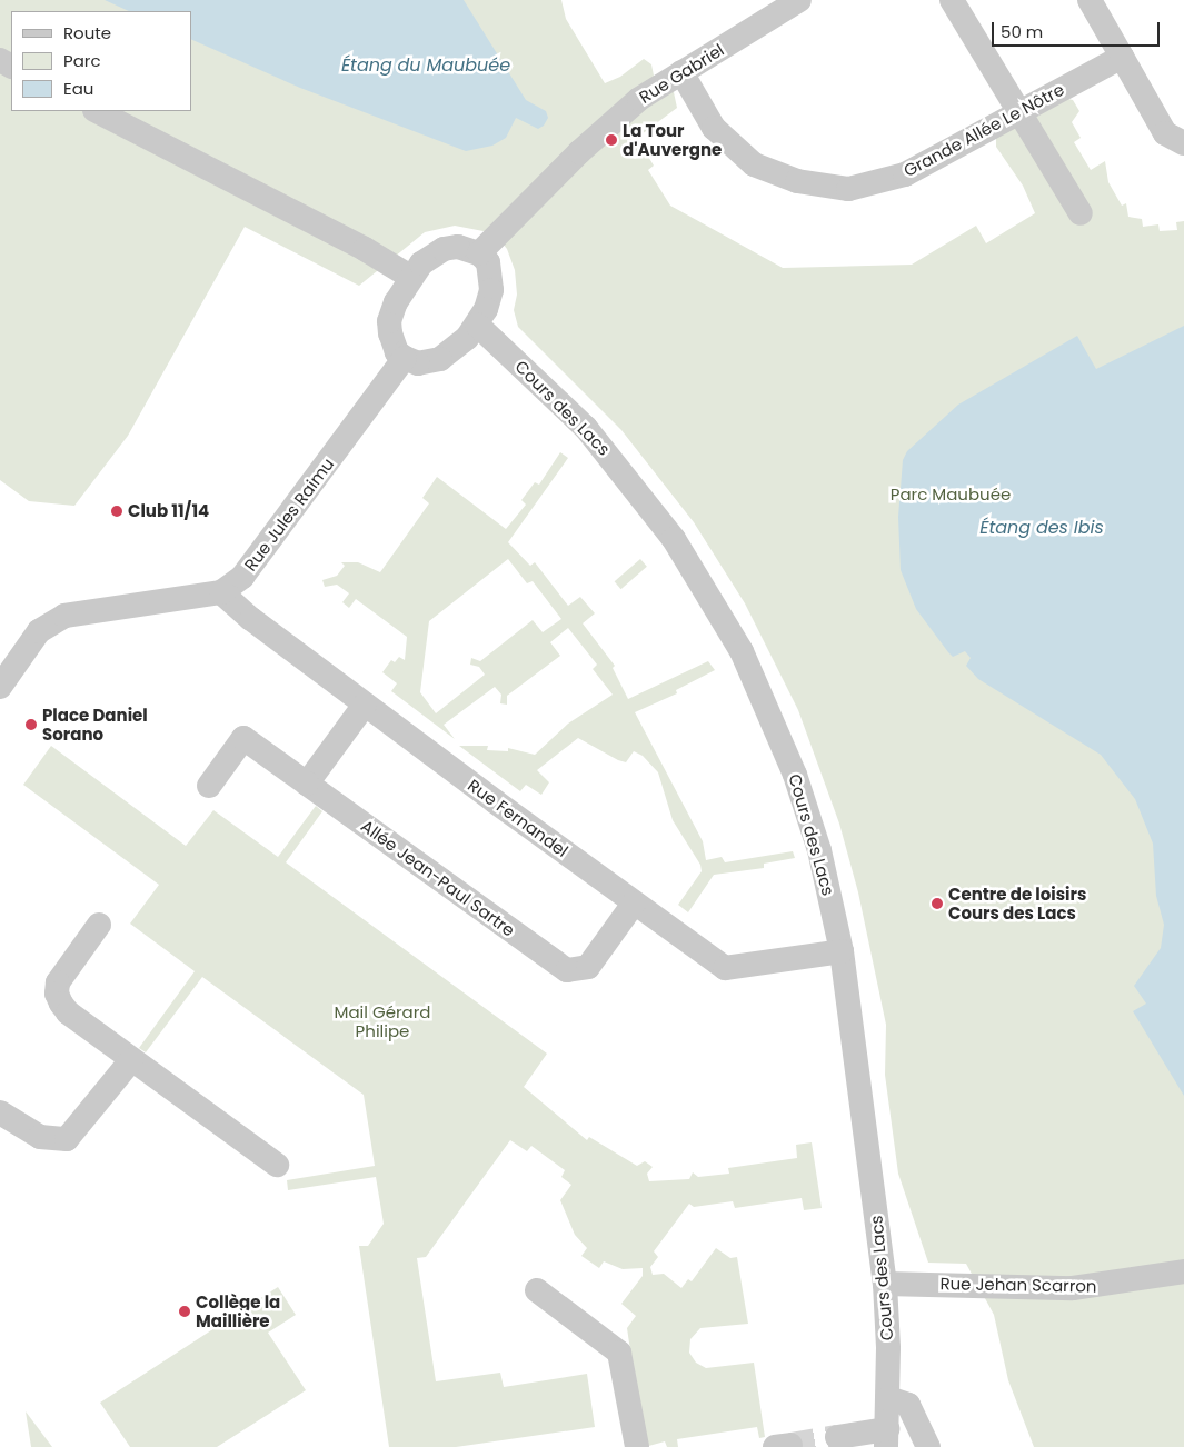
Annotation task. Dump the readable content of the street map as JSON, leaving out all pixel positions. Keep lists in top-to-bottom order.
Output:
{
  "streets": {
    "street": [
      "Rue Gabriel",
      "Grande Allée Le Nôtre",
      "Cours des Lacs",
      "Rue Jules Raimu",
      "Rue Fernandel",
      "Allée Jean-Paul Sartre",
      "Rue Jehan Scarron"
    ]
  },
  "crossings": [
    ["Rue Gabriel", "Grande Allée Le Nôtre"],
    ["Rue Gabriel", "Cours des Lacs"],
    ["Rue Gabriel", "Rue Jules Raimu"],
    ["Cours des Lacs", "Rue Jules Raimu"],
    ["Cours des Lacs", "Rue Fernandel"],
    ["Cours des Lacs", "Rue Jehan Scarron"],
    ["Rue Jules Raimu", "Rue Fernandel"],
    ["Rue Fernandel", "Allée Jean-Paul Sartre"]
  ],
  "water": ["Étang du Maubuée", "Étang des Ibis"],
  "parks": ["Parc Maubuée", "Mail Gérard Philipe"],
  "places": [
    "La Tour d'Auvergne",
    "Club 11/14",
    "Place Daniel Sorano",
    "Centre de loisirs Cours des Lacs",
    "Collège la Maillière"
  ],
  "legend": ["Route", "Parc", "Eau"],
  "scale_bar": "50 m"
}
